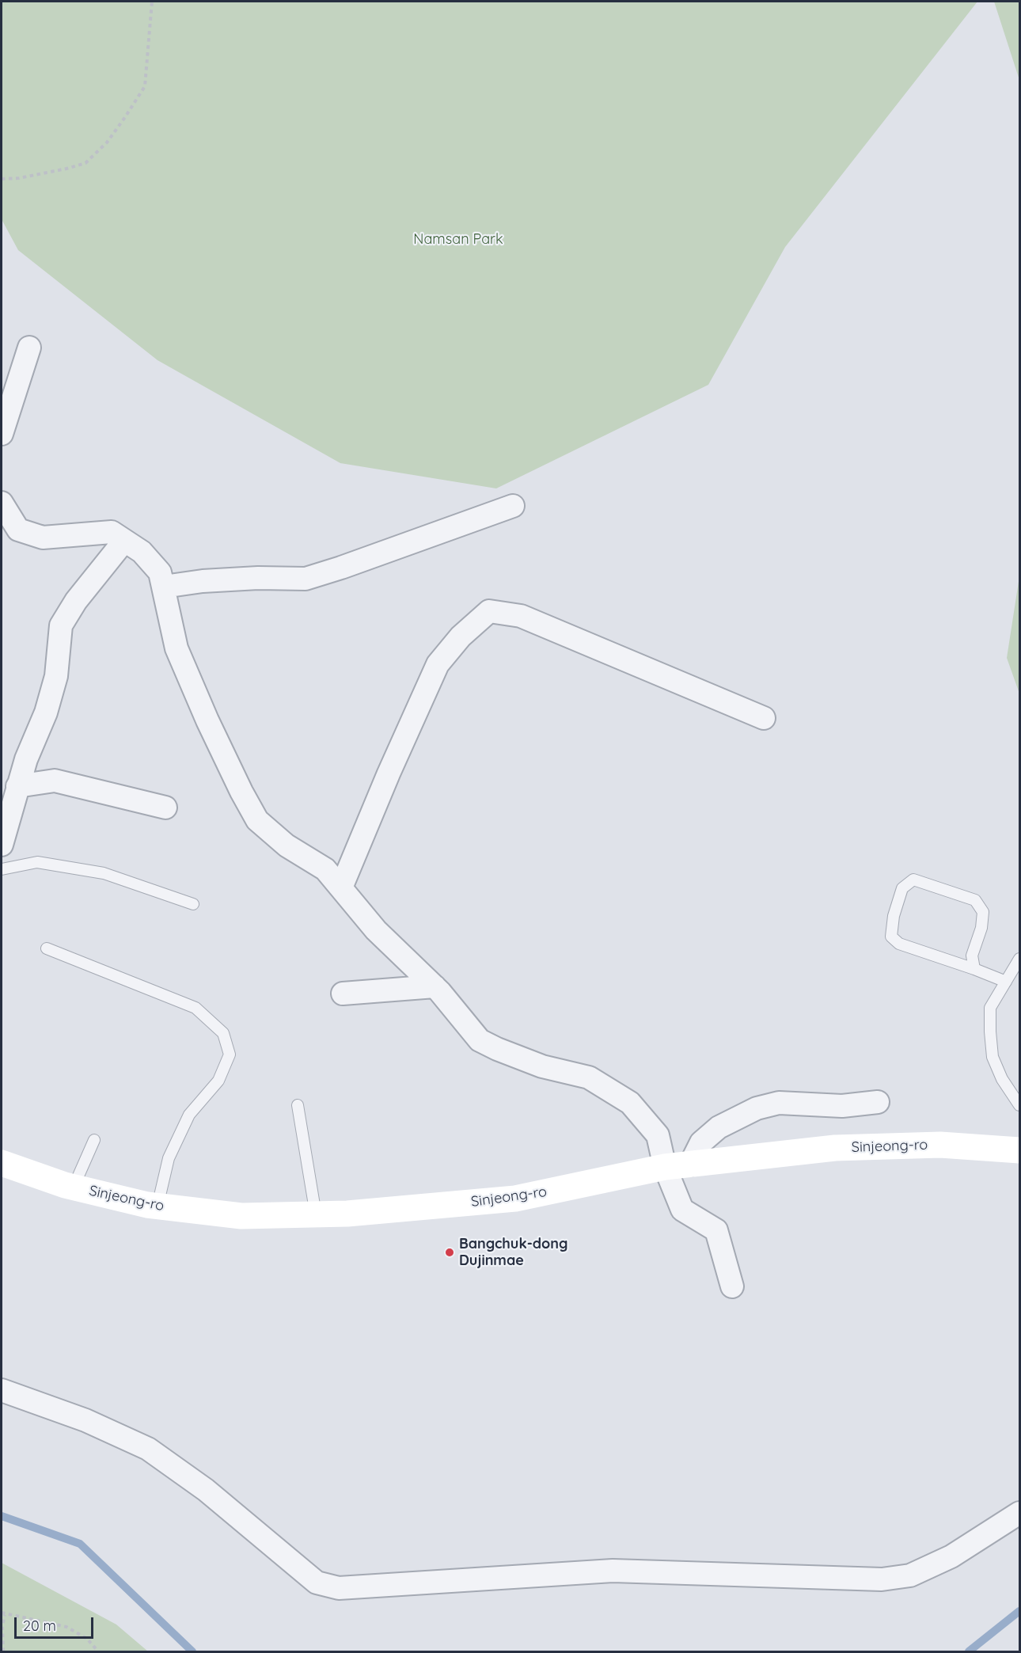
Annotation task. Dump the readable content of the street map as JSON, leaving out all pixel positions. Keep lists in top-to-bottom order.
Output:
{
  "streets": {
    "main road": ["Sinjeong-ro"]
  },
  "parks": ["Namsan Park"],
  "places": ["Bangchuk-dong Dujinmae"],
  "scale_bar": "20 m"
}
